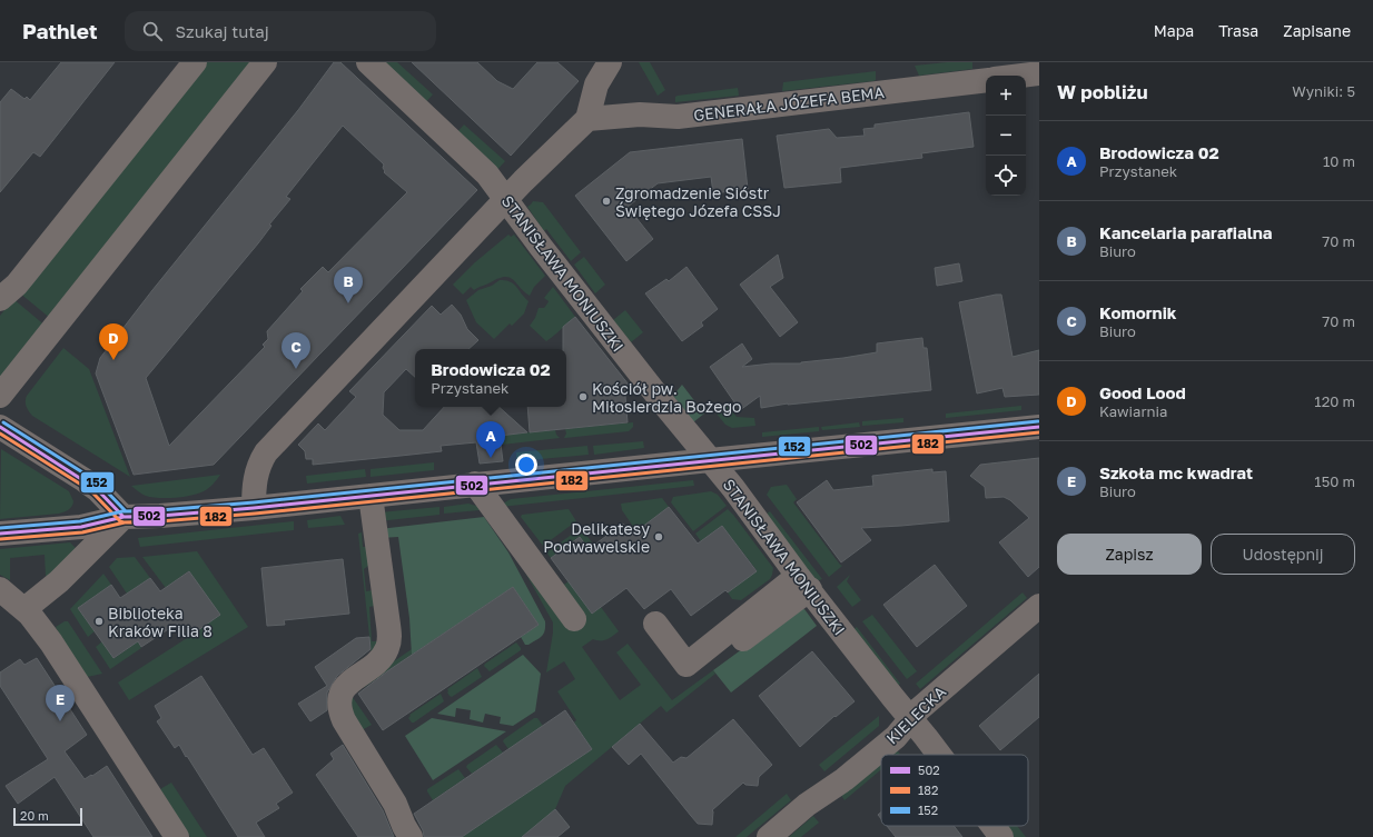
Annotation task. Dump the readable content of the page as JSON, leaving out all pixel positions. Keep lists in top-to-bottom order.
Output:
{
  "streets": {
    "street": ["GENERAŁA JÓZEFA BEMA", "STANISŁAWA MONIUSZKI", "KIELECKA"]
  },
  "crossings": [
    ["STANISŁAWA MONIUSZKI", "KIELECKA"]
  ],
  "places": [
    "Zgromadzenie Sióstr Świętego Józefa CSSJ",
    "Kościół pw. Miłosierdzia Bożego",
    "Delikatesy Podwawelskie",
    "Biblioteka Kraków Filia 8"
  ],
  "lines": ["transit line 152", "transit line 502", "transit line 182"],
  "legend": ["502", "182", "152"],
  "scale_bar": "20 m",
  "page": {
    "header": "Pathlet",
    "search": "Szukaj tutaj",
    "nav": ["Mapa", "Trasa", "Zapisane"],
    "heading": ["W pobliżu", "Wyniki: 5"],
    "map_buttons": ["+", "−"],
    "list": [
      {
        "mark": "A",
        "name": "Brodowicza 02",
        "note": "Przystanek",
        "value": "10 m"
      },
      {
        "mark": "B",
        "name": "Kancelaria parafialna",
        "note": "Biuro",
        "value": "70 m"
      },
      {
        "mark": "C",
        "name": "Komornik",
        "note": "Biuro",
        "value": "70 m"
      },
      {
        "mark": "D",
        "name": "Good Lood",
        "note": "Kawiarnia",
        "value": "120 m"
      },
      {
        "mark": "E",
        "name": "Szkoła mc kwadrat",
        "note": "Biuro",
        "value": "150 m"
      }
    ],
    "pins": [
      "B",
      "D",
      "C",
      "A",
      "E"
    ],
    "popup": ["Brodowicza 02", "Przystanek"],
    "buttons": ["Zapisz", "Udostępnij"],
    "scale": "20 m"
  }
}
